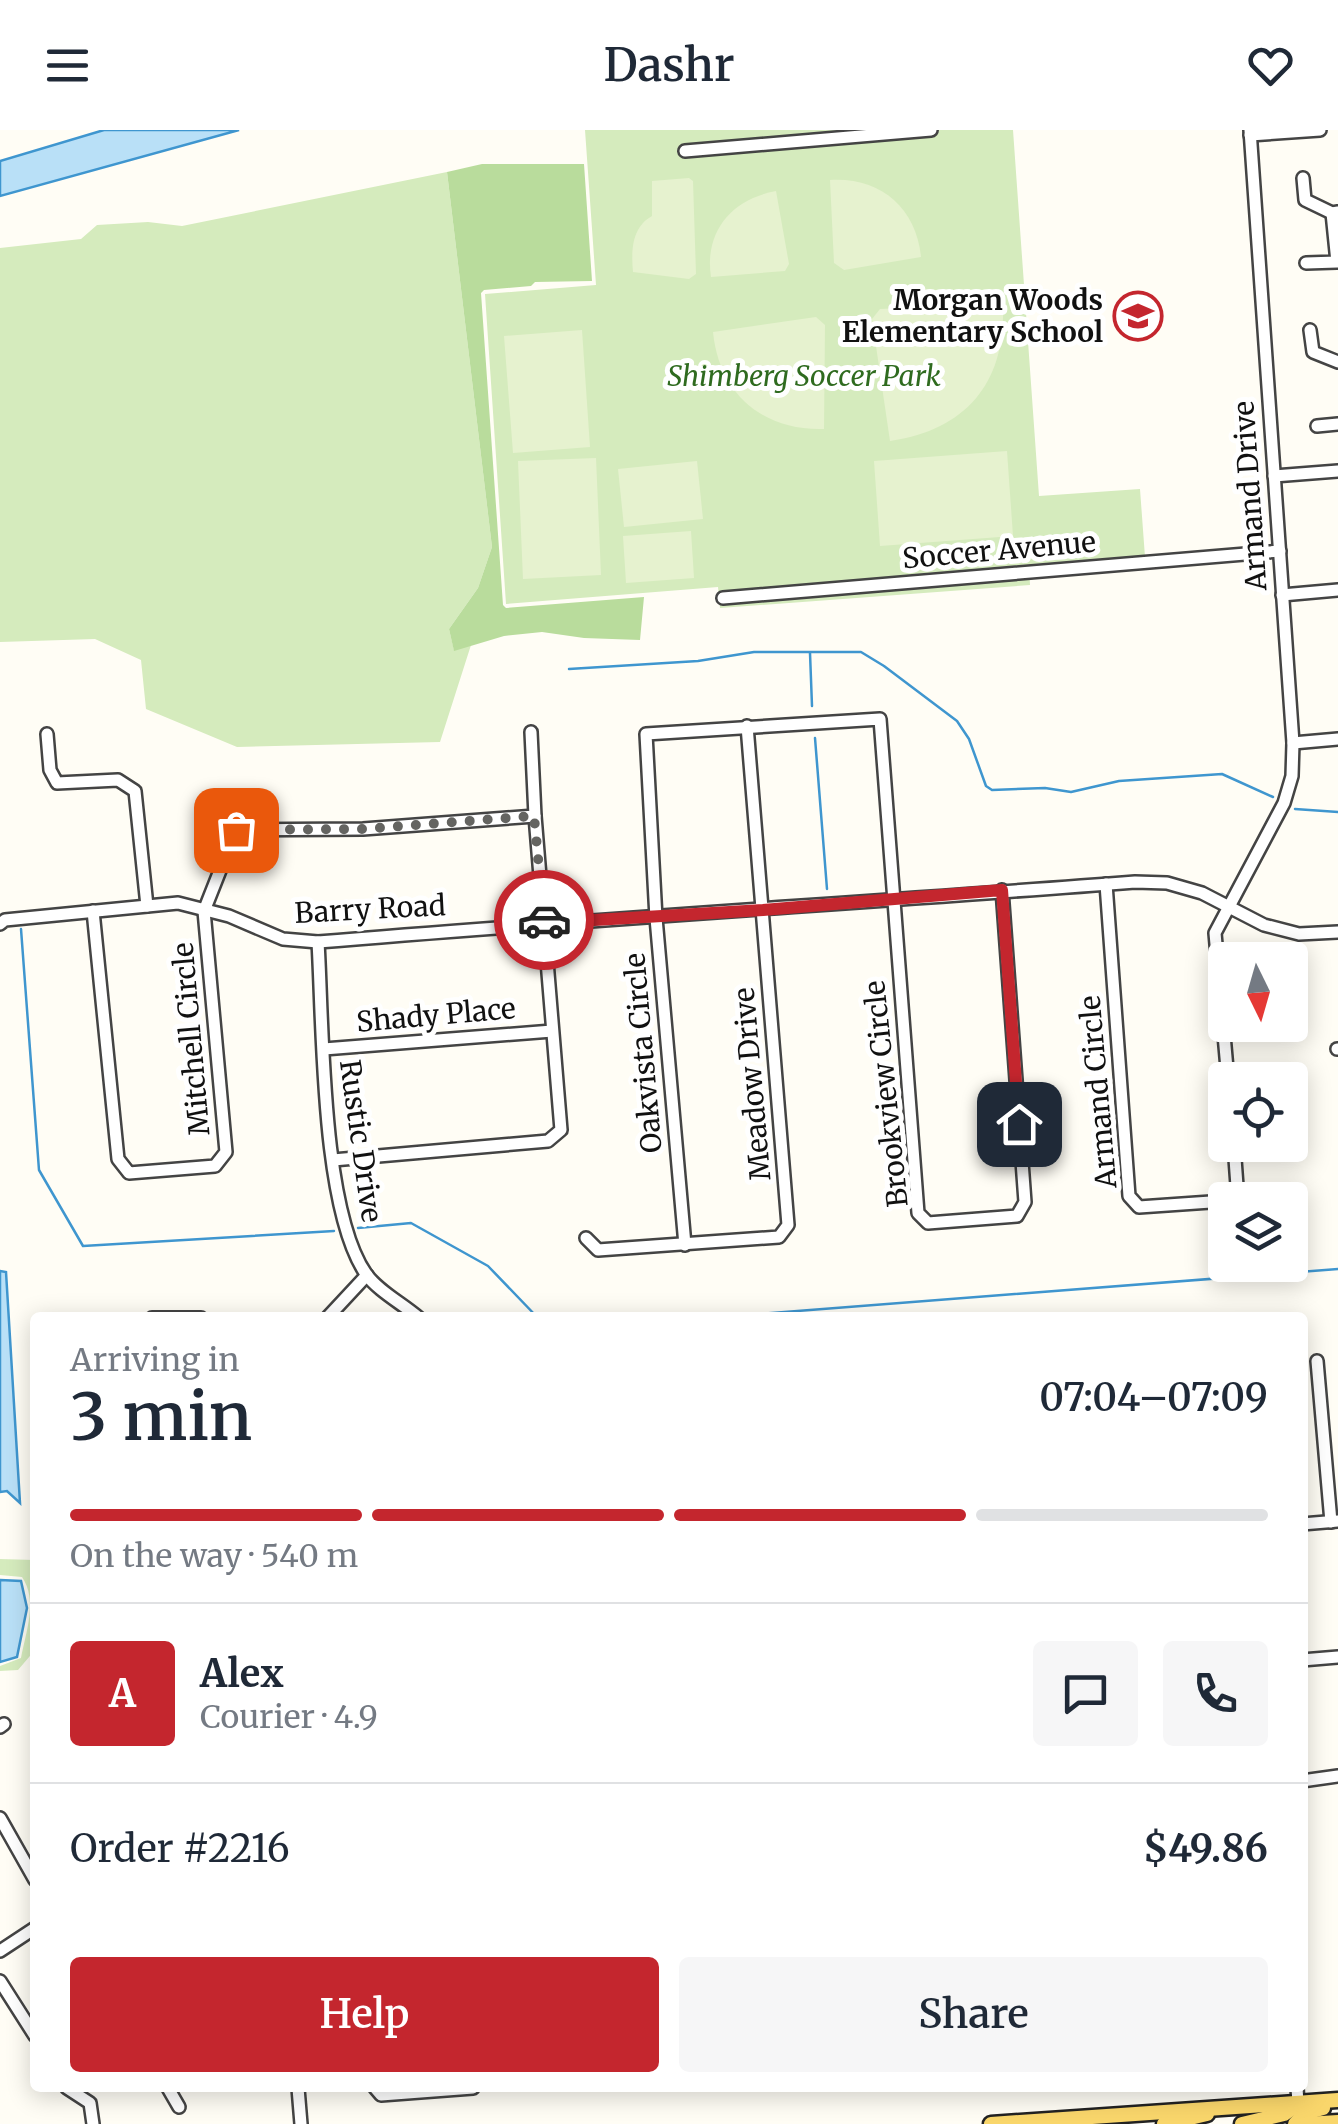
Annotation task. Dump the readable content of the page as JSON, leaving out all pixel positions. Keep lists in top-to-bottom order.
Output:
{
  "streets": {
    "street": [
      "Armand Drive",
      "Soccer Avenue",
      "Barry Road",
      "Shady Place",
      "Mitchell Circle",
      "Oakvista Circle",
      "Meadow Drive",
      "Armand Circle",
      "Brookview Circle",
      "Rustic Drive"
    ]
  },
  "crossings": [
    ["Armand Drive", "Soccer Avenue"],
    ["Armand Drive", "Barry Road"],
    ["Barry Road", "Mitchell Circle"],
    ["Barry Road", "Oakvista Circle"],
    ["Barry Road", "Meadow Drive"],
    ["Barry Road", "Armand Circle"],
    ["Barry Road", "Brookview Circle"],
    ["Barry Road", "Rustic Drive"],
    ["Shady Place", "Rustic Drive"],
    ["Oakvista Circle", "Meadow Drive"],
    ["Oakvista Circle", "Brookview Circle"]
  ],
  "parks": ["Shimberg Soccer Park"],
  "places": {
    "school or university": ["Morgan Woods Elementary School"]
  },
  "north": "bottom",
  "page": {
    "header": "Dashr",
    "heading": ["3 min", "Arriving in", "07:04–07:09"],
    "panel": [
      "Alex",
      "Courier · 4.9",
      "Order #2216",
      "$49.86"
    ],
    "bar": "On the way · 540 m",
    "round": "A",
    "buttons": ["Help", "Share"]
  }
}
